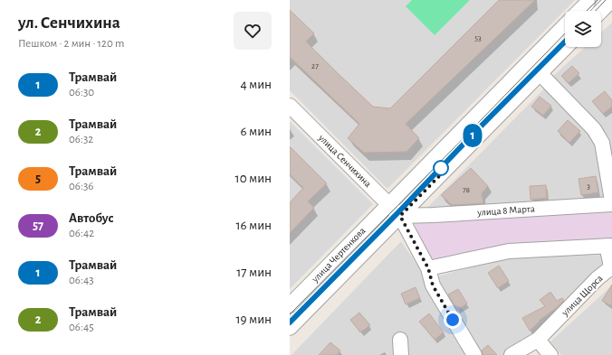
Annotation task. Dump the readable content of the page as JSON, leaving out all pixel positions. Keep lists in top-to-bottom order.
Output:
{
  "streets": {
    "street": [
      "улица Сенчихина",
      "улица 8 Марта",
      "улица Чертенкова",
      "улица Щорса"
    ]
  },
  "crossings": [
    ["улица Сенчихина", "улица 8 Марта"],
    ["улица Сенчихина", "улица Чертенкова"],
    ["улица 8 Марта", "улица Чертенкова"]
  ],
  "lines": ["tram line 1"],
  "house_numbers": [
    "53",
    "27",
    "3",
    "78"
  ],
  "page": {
    "heading": ["ул. Сенчихина", "Пешком · 2 мин · 120 m"],
    "on_map": "1",
    "list": [
      {
        "mark": "1",
        "name": "Трамвай",
        "note": "06:30",
        "value": "4 мин"
      },
      {
        "mark": "2",
        "name": "Трамвай",
        "note": "06:32",
        "value": "6 мин"
      },
      {
        "mark": "5",
        "name": "Трамвай",
        "note": "06:36",
        "value": "10 мин"
      },
      {
        "mark": "57",
        "name": "Автобус",
        "note": "06:42",
        "value": "16 мин"
      },
      {
        "mark": "1",
        "name": "Трамвай",
        "note": "06:43",
        "value": "17 мин"
      },
      {
        "mark": "2",
        "name": "Трамвай",
        "note": "06:45",
        "value": "19 мин"
      }
    ]
  }
}
